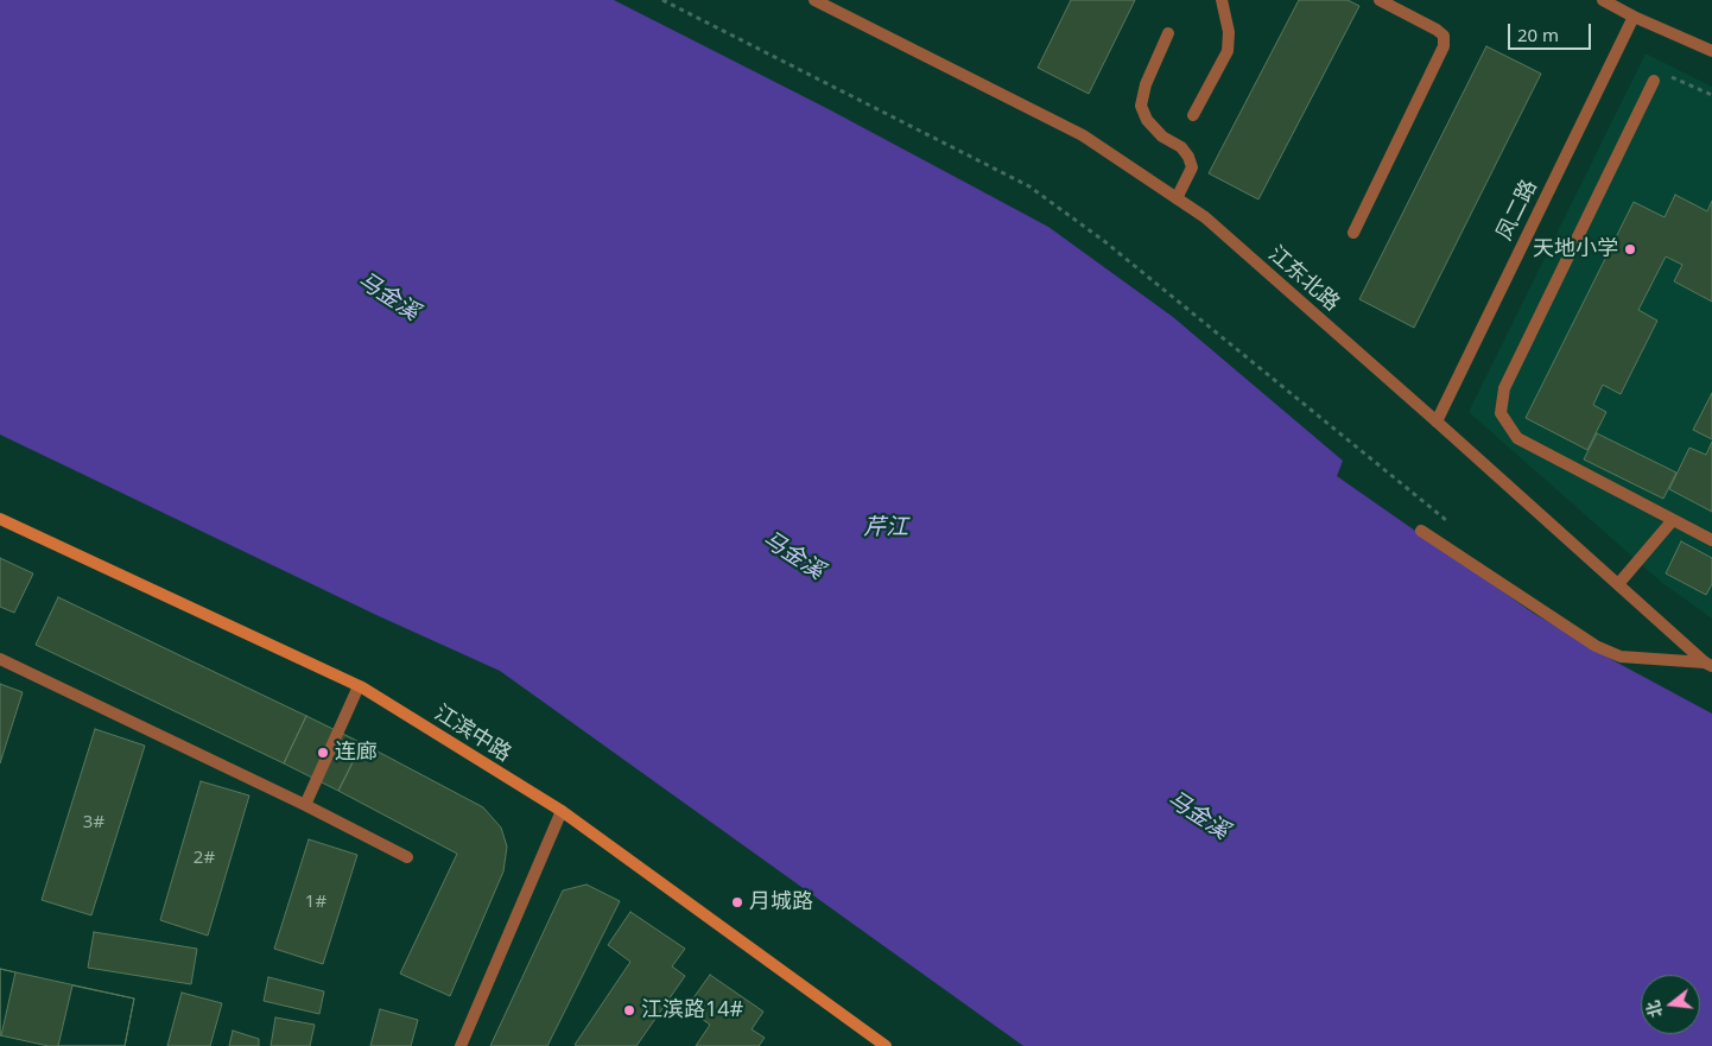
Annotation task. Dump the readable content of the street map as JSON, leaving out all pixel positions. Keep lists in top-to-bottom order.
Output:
{
  "streets": {
    "main road": ["江滨中路"],
    "street": ["凤二路", "江东北路"]
  },
  "crossings": [
    ["凤二路", "江东北路"]
  ],
  "water": ["马金溪", "芹江"],
  "places": [
    "天地小学",
    "连廊",
    "月城路",
    "江滨路14#"
  ],
  "house_numbers": ["3#", "2#", "1#"],
  "scale_bar": "20 m",
  "north": "left"
}
